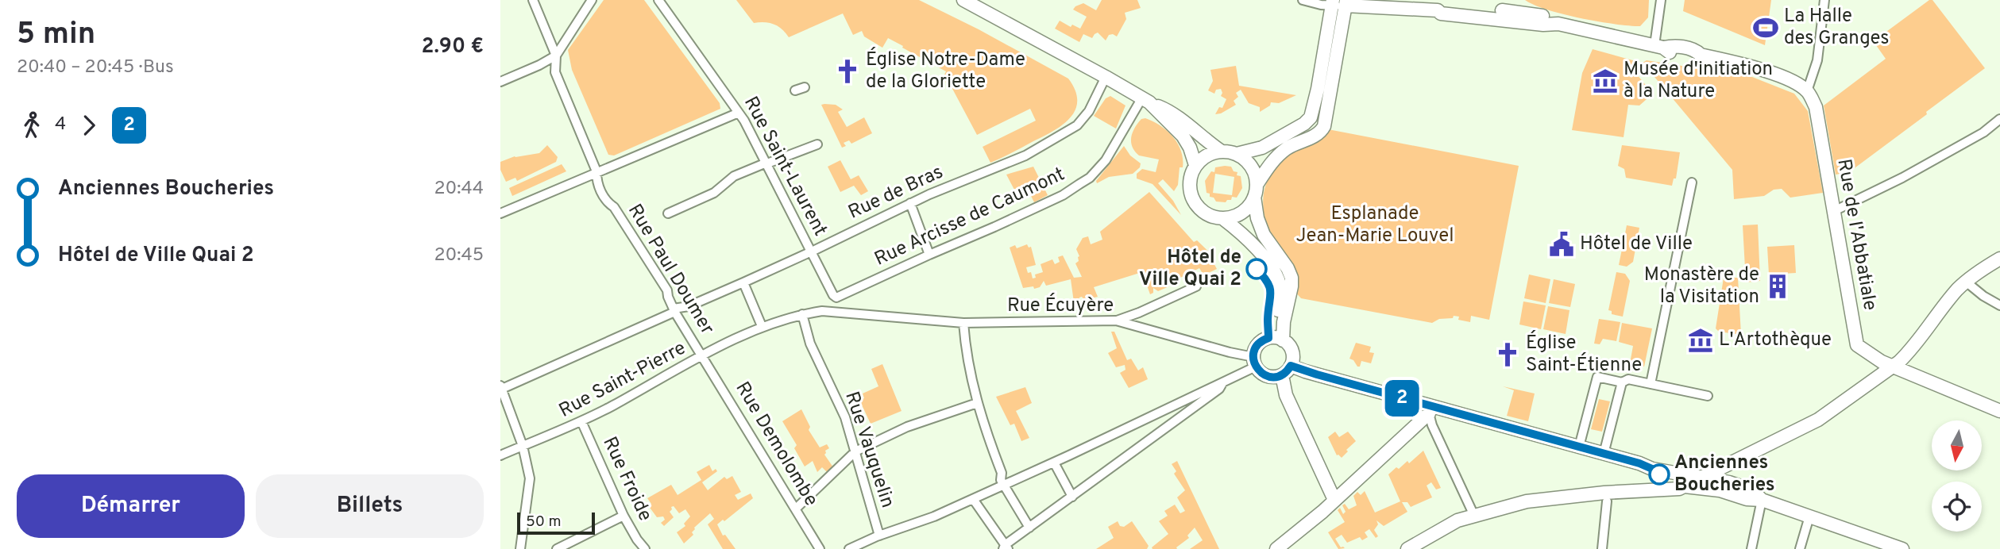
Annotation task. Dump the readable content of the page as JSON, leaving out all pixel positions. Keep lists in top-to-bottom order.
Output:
{
  "streets": {
    "main road": ["Rue de l'Abbatiale"],
    "street": [
      "Rue Saint-Laurent",
      "Rue de Bras",
      "Rue Arcisse de Caumont",
      "Rue Paul Doumer",
      "Rue Écuyère",
      "Rue Saint-Pierre",
      "Rue Demolombe",
      "Rue Vauquelin",
      "Rue Froide"
    ]
  },
  "crossings": [
    ["Rue Saint-Laurent", "Rue de Bras"],
    ["Rue Saint-Laurent", "Rue Arcisse de Caumont"],
    ["Rue de Bras", "Rue Paul Doumer"],
    ["Rue Paul Doumer", "Rue Saint-Pierre"],
    ["Rue Paul Doumer", "Rue Demolombe"],
    ["Rue Écuyère", "Rue Saint-Pierre"],
    ["Rue Saint-Pierre", "Rue Demolombe"],
    ["Rue Saint-Pierre", "Rue Vauquelin"],
    ["Rue Saint-Pierre", "Rue Froide"]
  ],
  "parks": ["Esplanade Jean-Marie Louvel"],
  "places": {
    "sports": ["La Halle des Granges"],
    "church": ["Église Notre-Dame de la Gloriette", "Église Saint-Étienne"],
    "museum": ["Musée d'initiation à la Nature", "L'Artothèque"],
    "public building": ["Hôtel de Ville"],
    "other": ["Hôtel de Ville Quai 2", "Anciennes Boucheries"],
    "building": ["Monastère de la Visitation"]
  },
  "lines": ["bus line 2"],
  "scale_bar": "50 m",
  "north": "bottom",
  "page": {
    "heading": ["5 min", "20:40 – 20:45 · Bus", "2.90 €"],
    "on_map": "2",
    "legs": ["4", "2"],
    "list": [
      {
        "name": "Anciennes Boucheries",
        "value": "20:44"
      },
      {
        "name": "Hôtel de Ville Quai 2",
        "value": "20:45"
      }
    ],
    "buttons": ["Démarrer", "Billets"],
    "scale": "50 m"
  }
}
